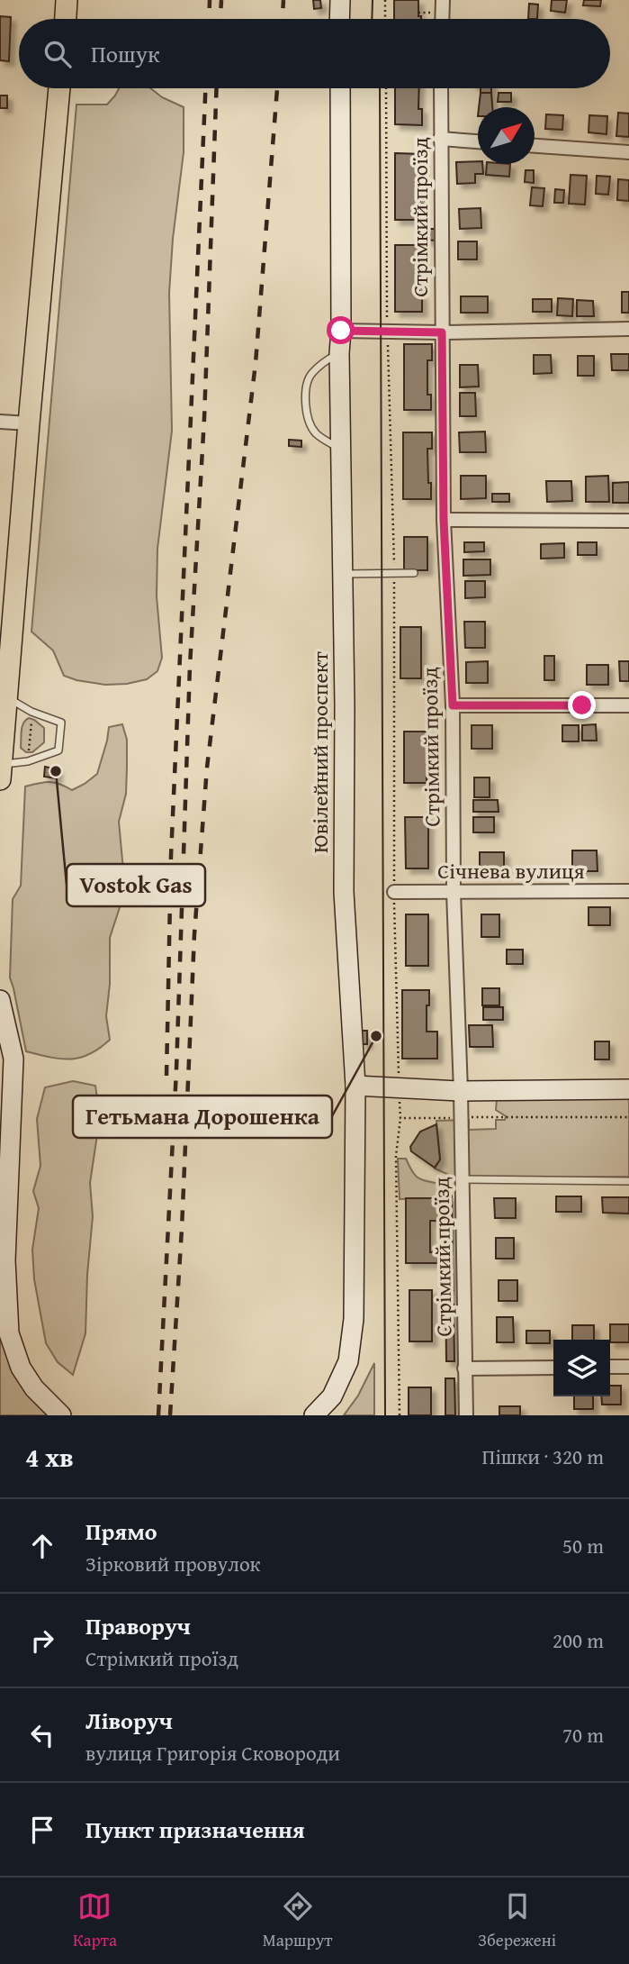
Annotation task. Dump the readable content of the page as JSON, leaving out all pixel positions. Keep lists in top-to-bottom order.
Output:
{
  "streets": {
    "main road": ["Ювілейний проспект"],
    "street": ["Стрімкий проїзд", "Січнева вулиця"]
  },
  "crossings": [
    ["Стрімкий проїзд", "Січнева вулиця"]
  ],
  "places": ["Vostok Gas", "Гетьмана Дорошенка"],
  "north": "top right",
  "page": {
    "search": "Пошук",
    "heading": ["4 хв", "Пішки · 320 m"],
    "list": [
      ["Прямо", "Зірковий провулок", "50 m"],
      ["Праворуч", "Стрімкий проїзд", "200 m"],
      ["Ліворуч", "вулиця Григорія Сковороди", "70 m"],
      "Пункт призначення"
    ],
    "nav": ["Карта", "Маршрут", "Збережені"]
  }
}
